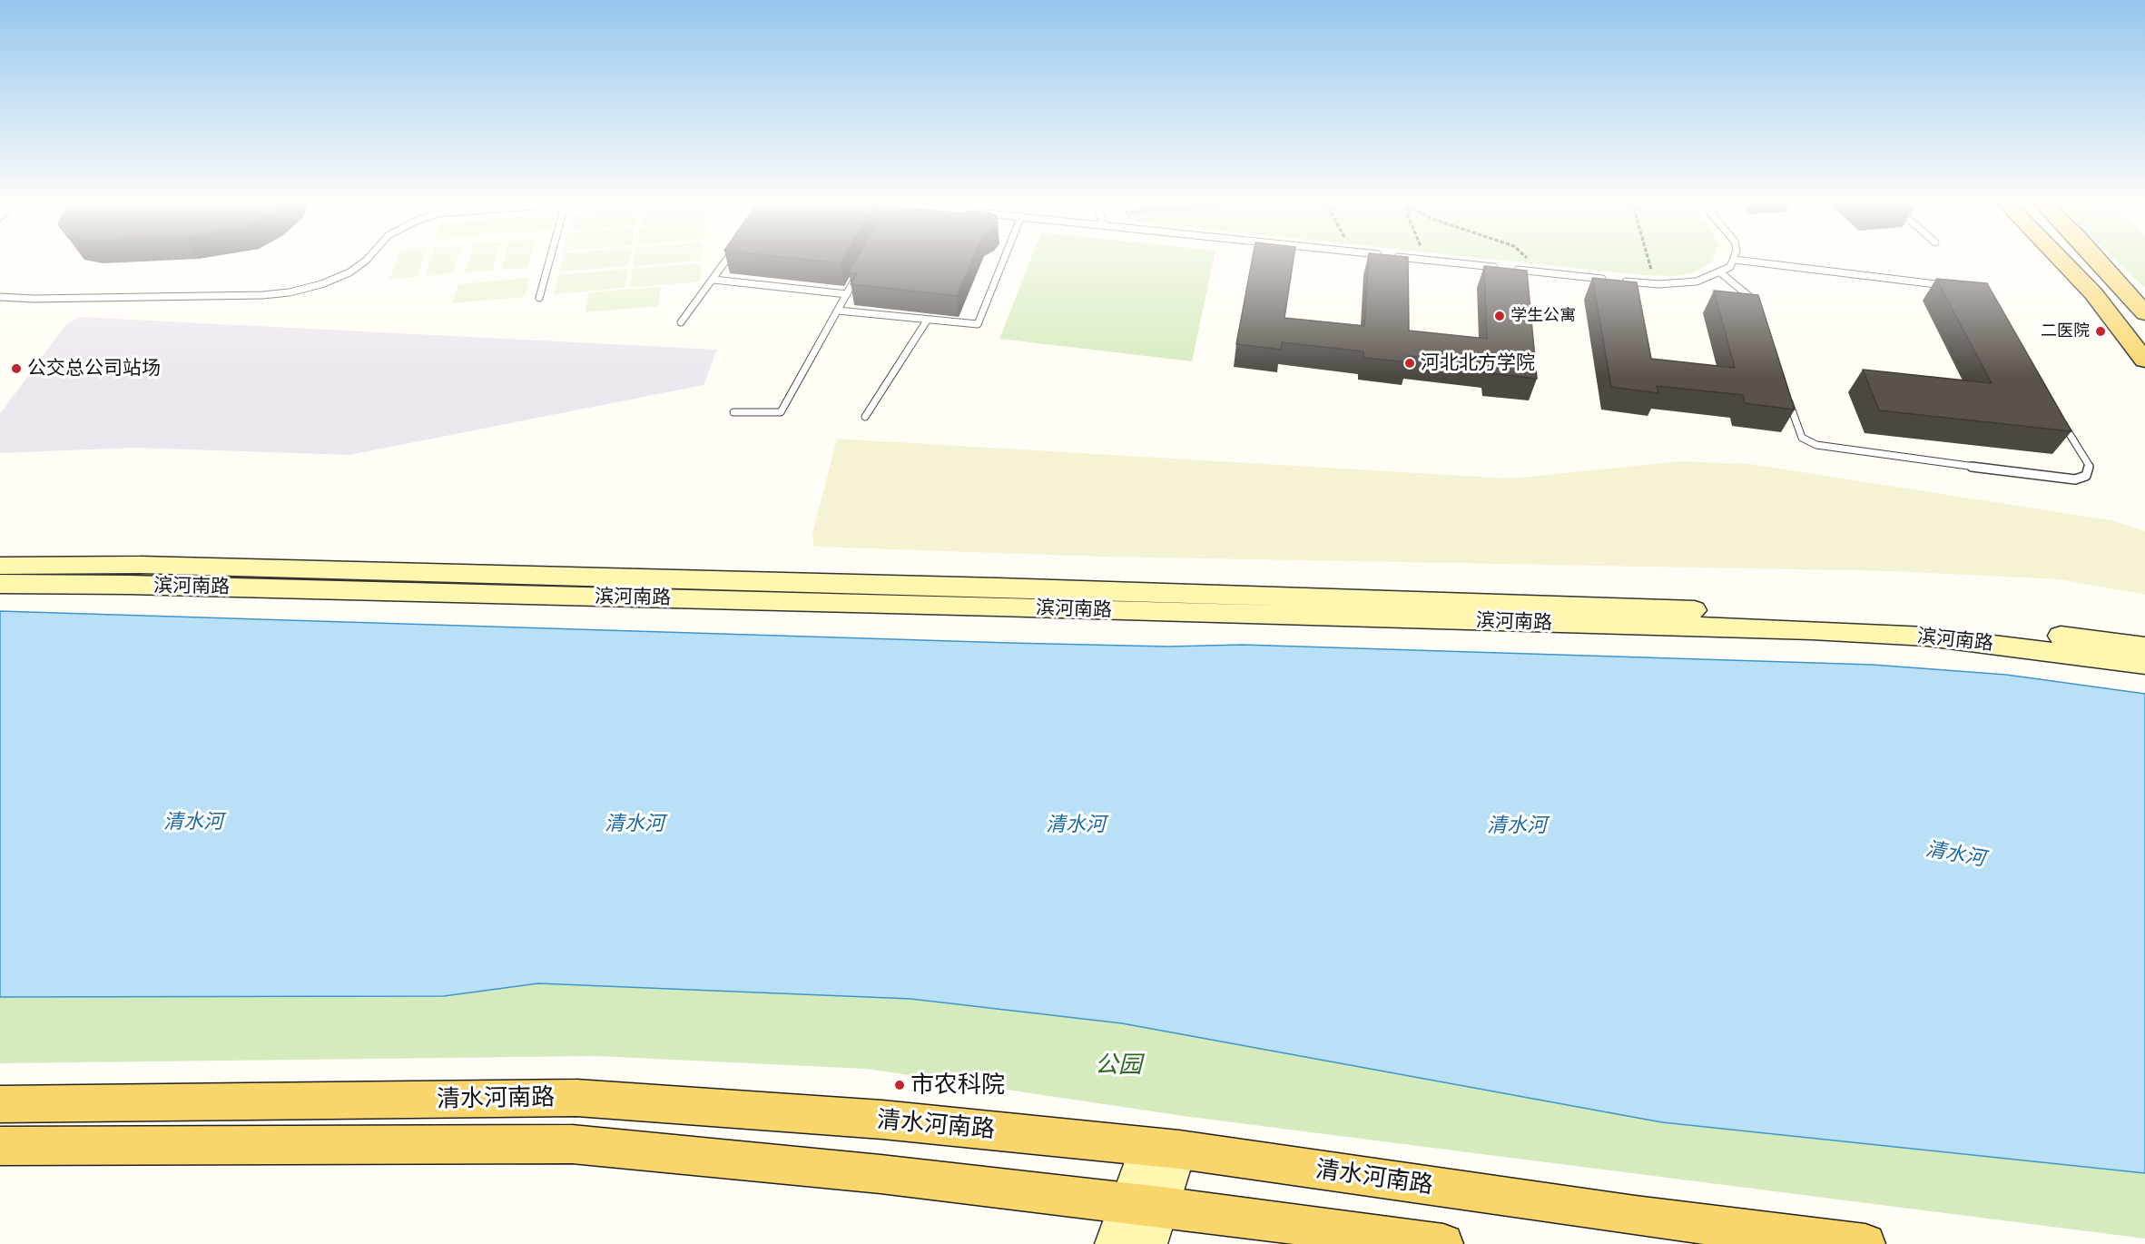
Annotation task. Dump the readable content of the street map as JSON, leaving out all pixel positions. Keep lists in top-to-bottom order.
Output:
{
  "streets": {
    "main road": ["滨河南路", "清水河南路"]
  },
  "water": ["清水河"],
  "parks": ["公园"],
  "places": [
    "学生公寓",
    "二医院",
    "河北北方学院",
    "公交总公司站场",
    "市农科院"
  ]
}
